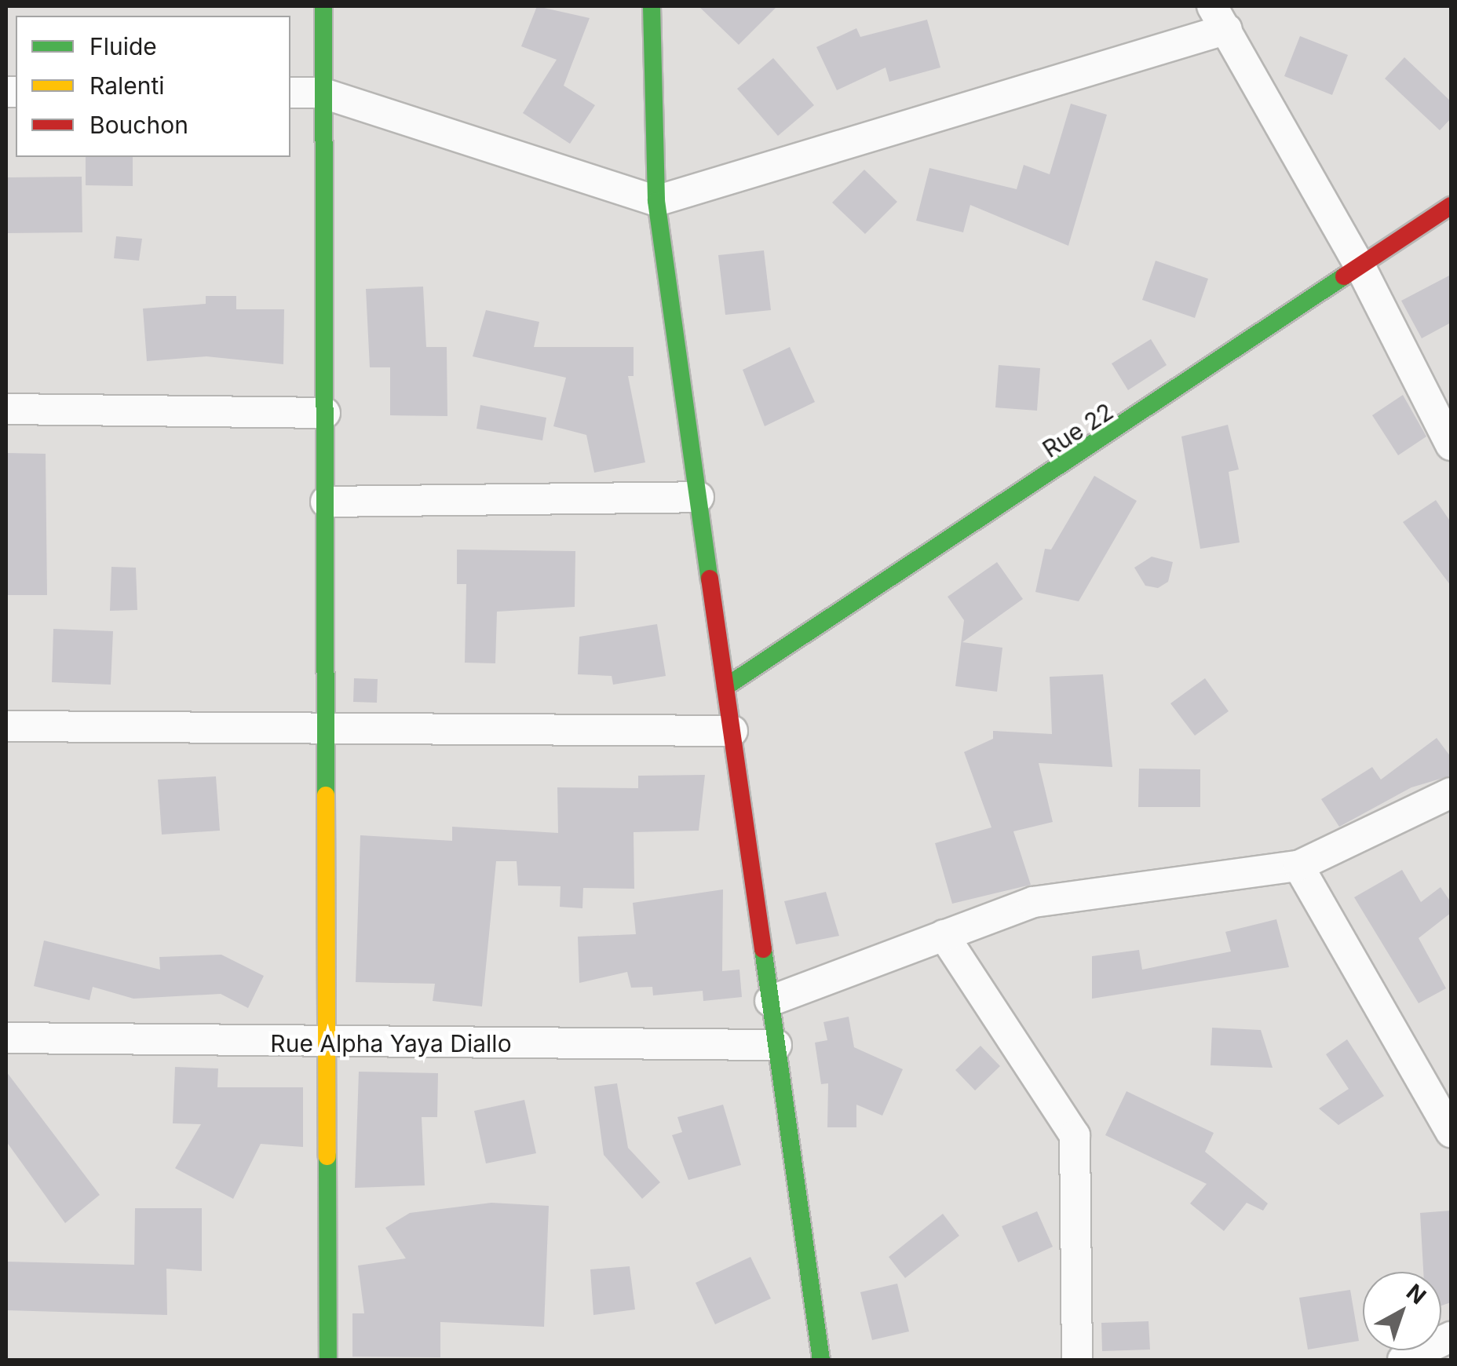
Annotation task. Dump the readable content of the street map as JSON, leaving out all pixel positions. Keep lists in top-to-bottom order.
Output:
{
  "streets": {
    "street": ["Rue 22", "Rue Alpha Yaya Diallo"]
  },
  "legend": ["Fluide", "Ralenti", "Bouchon"],
  "north": "top right"
}
